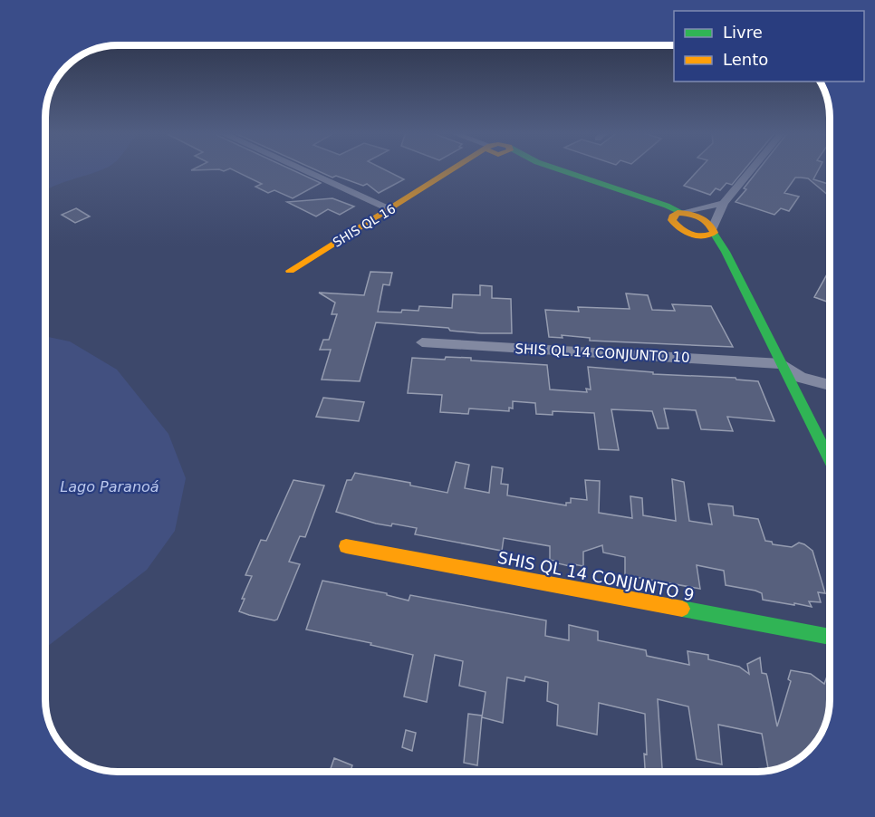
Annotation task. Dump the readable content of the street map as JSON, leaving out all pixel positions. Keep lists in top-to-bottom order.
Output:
{
  "streets": {
    "street": ["SHIS QL 16", "SHIS QL 14 CONJUNTO 10", "SHIS QL 14 CONJUNTO 9"]
  },
  "water": ["Lago Paranoá"],
  "legend": ["Livre", "Lento"]
}
